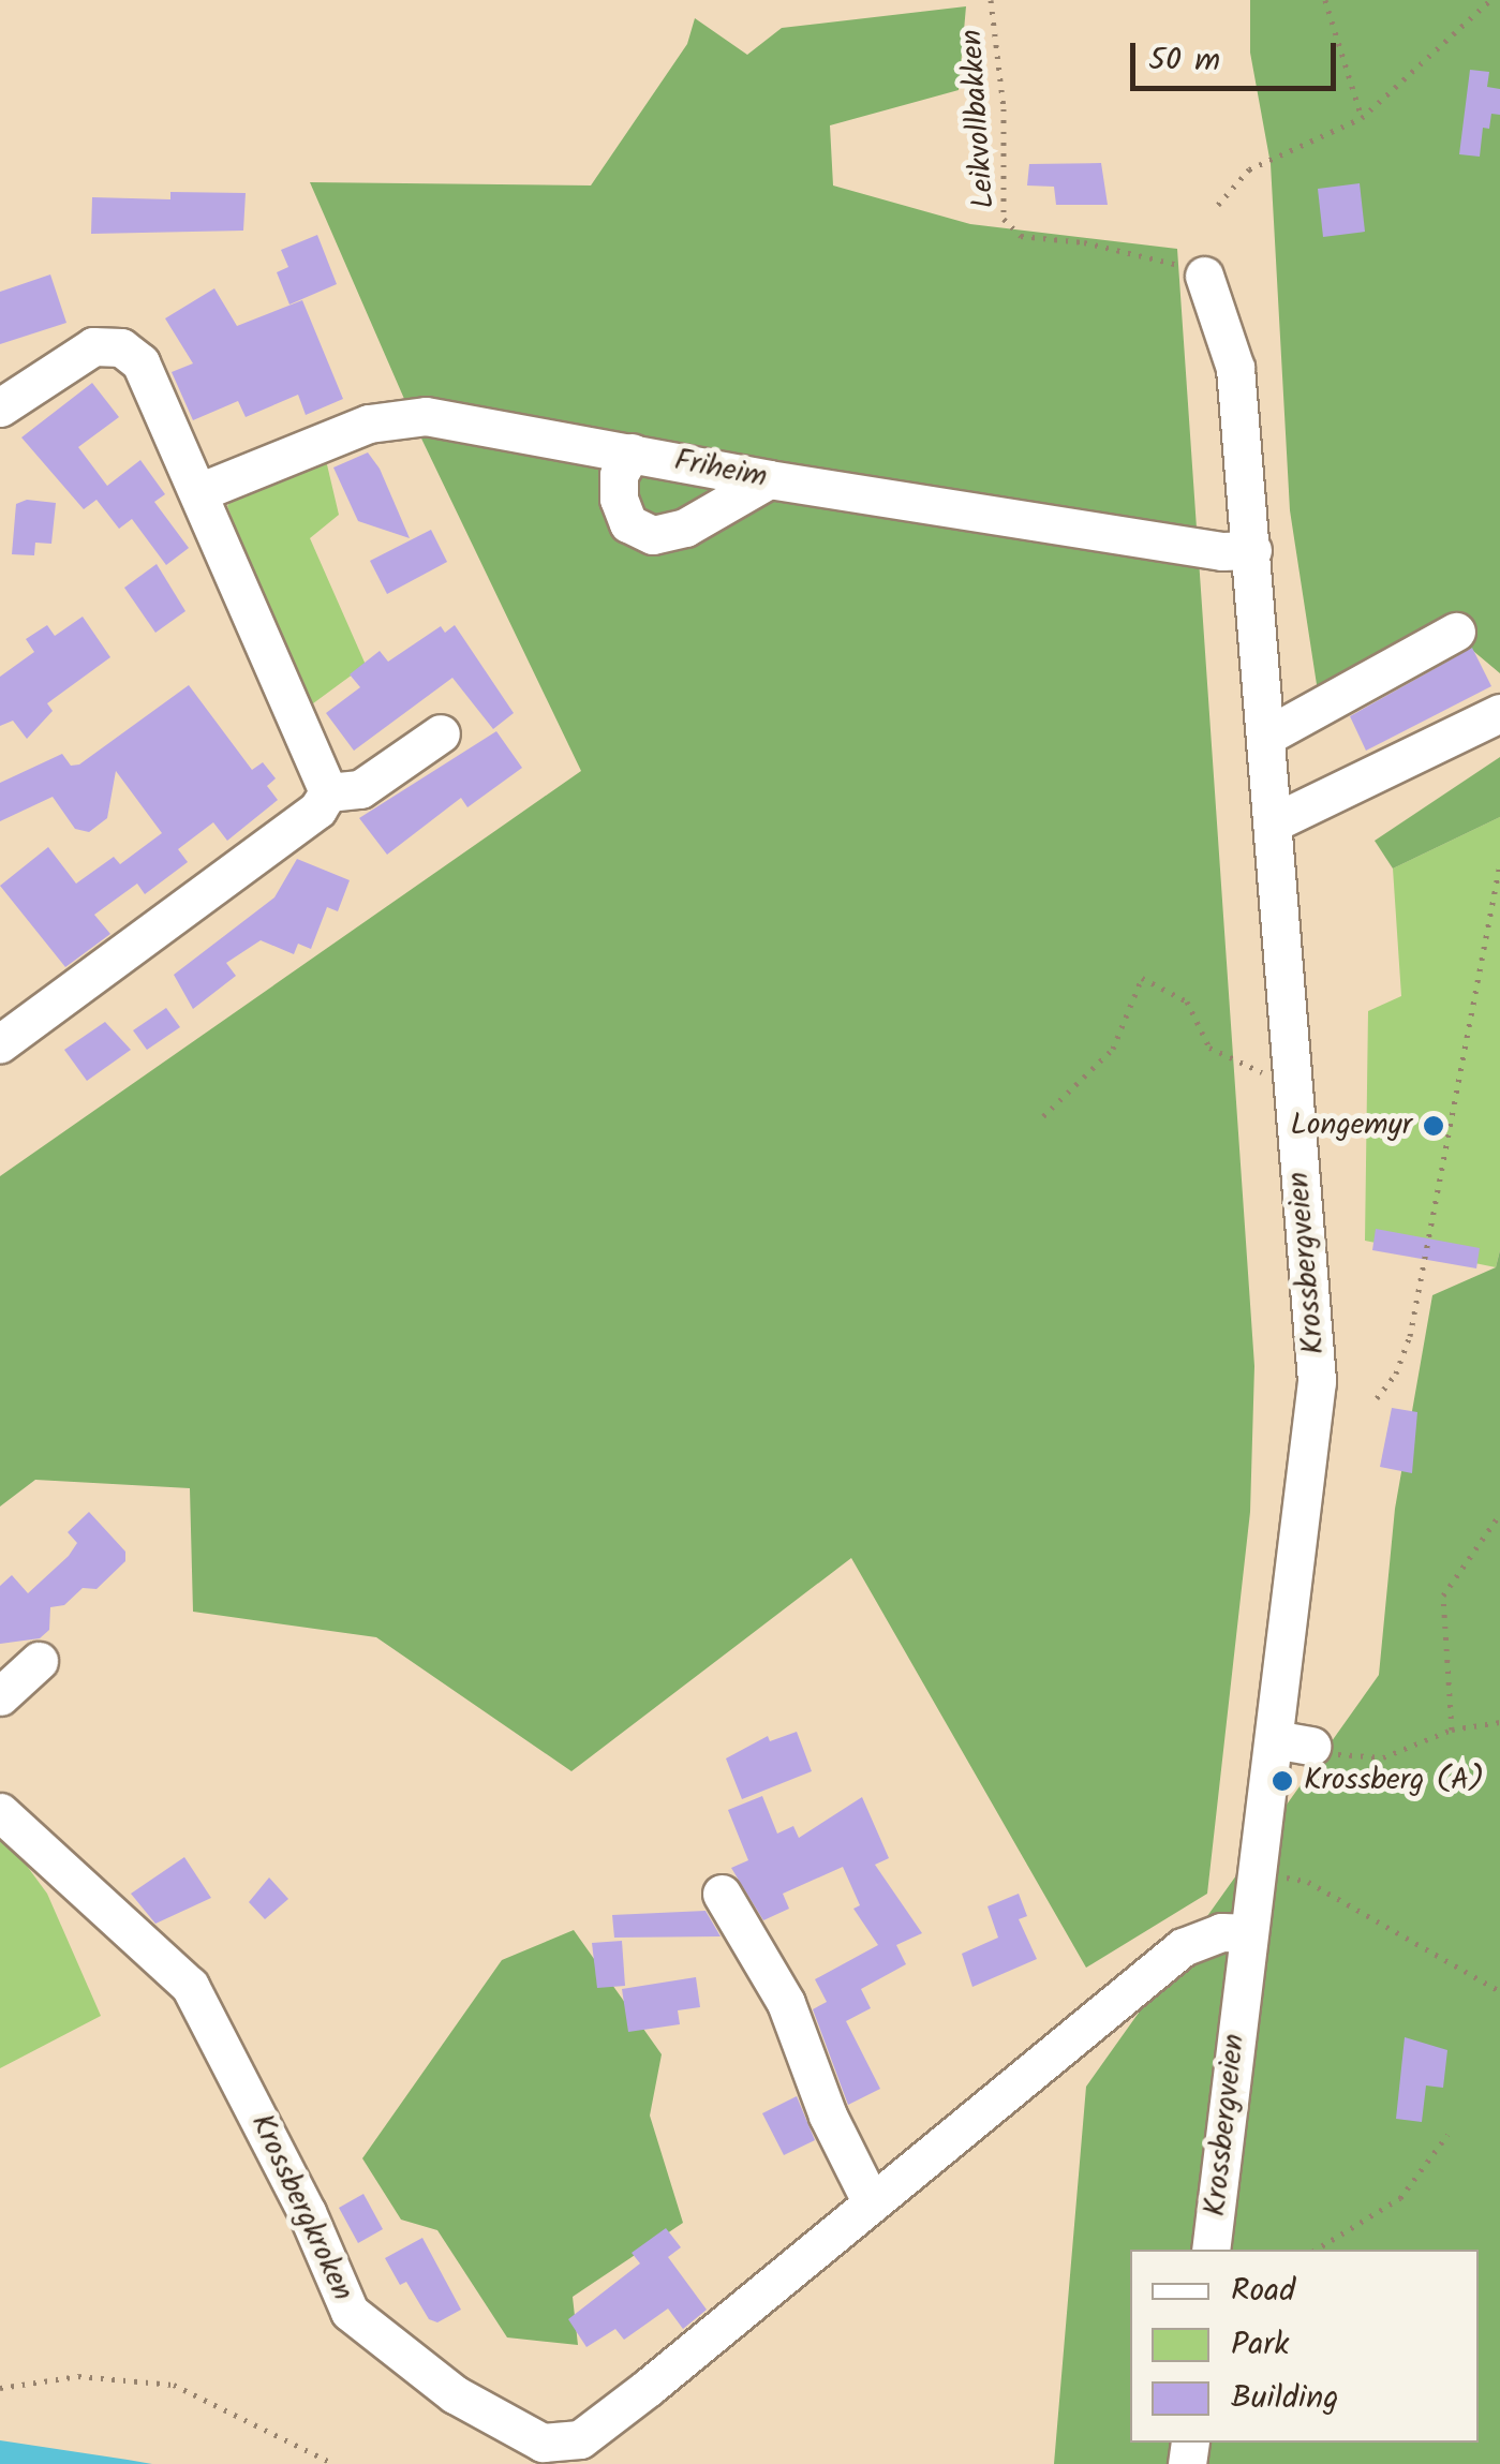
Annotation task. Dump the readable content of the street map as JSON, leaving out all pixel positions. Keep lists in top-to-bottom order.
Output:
{
  "streets": {
    "street": ["Friheim", "Krossbergveien", "Krossbergkroken"],
    "path": ["Leikvollbakken"]
  },
  "crossings": [
    ["Leikvollbakken", "Krossbergveien"],
    ["Friheim", "Krossbergveien"],
    ["Krossbergveien", "Krossbergkroken"]
  ],
  "places": ["Longemyr", "Krossberg (A)"],
  "legend": ["Road", "Park", "Building"],
  "scale_bar": "50 m"
}
